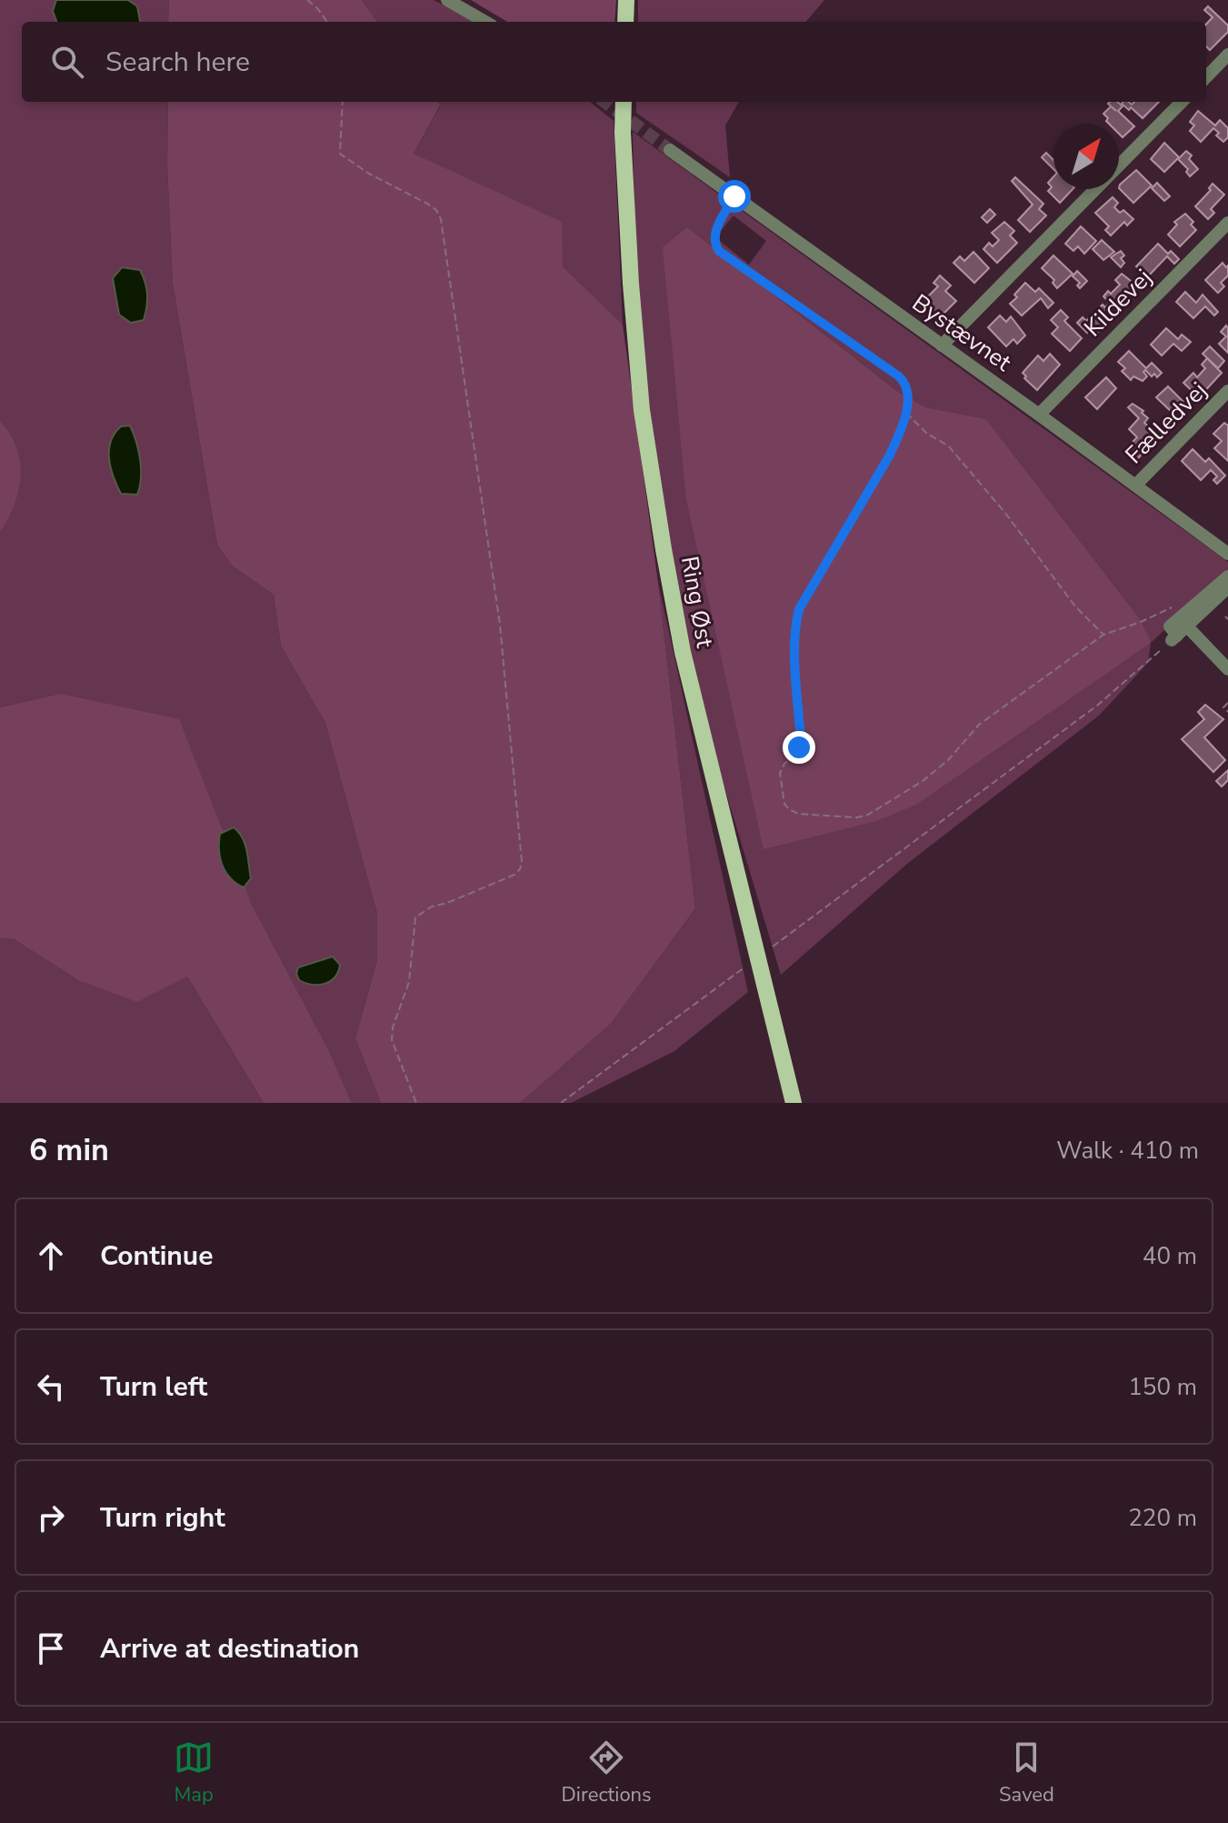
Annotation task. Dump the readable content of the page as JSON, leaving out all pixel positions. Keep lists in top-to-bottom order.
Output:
{
  "streets": {
    "main road": ["Ring Øst"],
    "street": ["Kildevej", "Bystævnet", "Fælledvej"]
  },
  "crossings": [
    ["Kildevej", "Bystævnet"],
    ["Bystævnet", "Fælledvej"]
  ],
  "north": "top right",
  "page": {
    "search": "Search here",
    "heading": ["6 min", "Walk · 410 m"],
    "list": [
      ["Continue", "40 m"],
      ["Turn left", "150 m"],
      ["Turn right", "220 m"],
      "Arrive at destination"
    ],
    "nav": ["Map", "Directions", "Saved"]
  }
}
